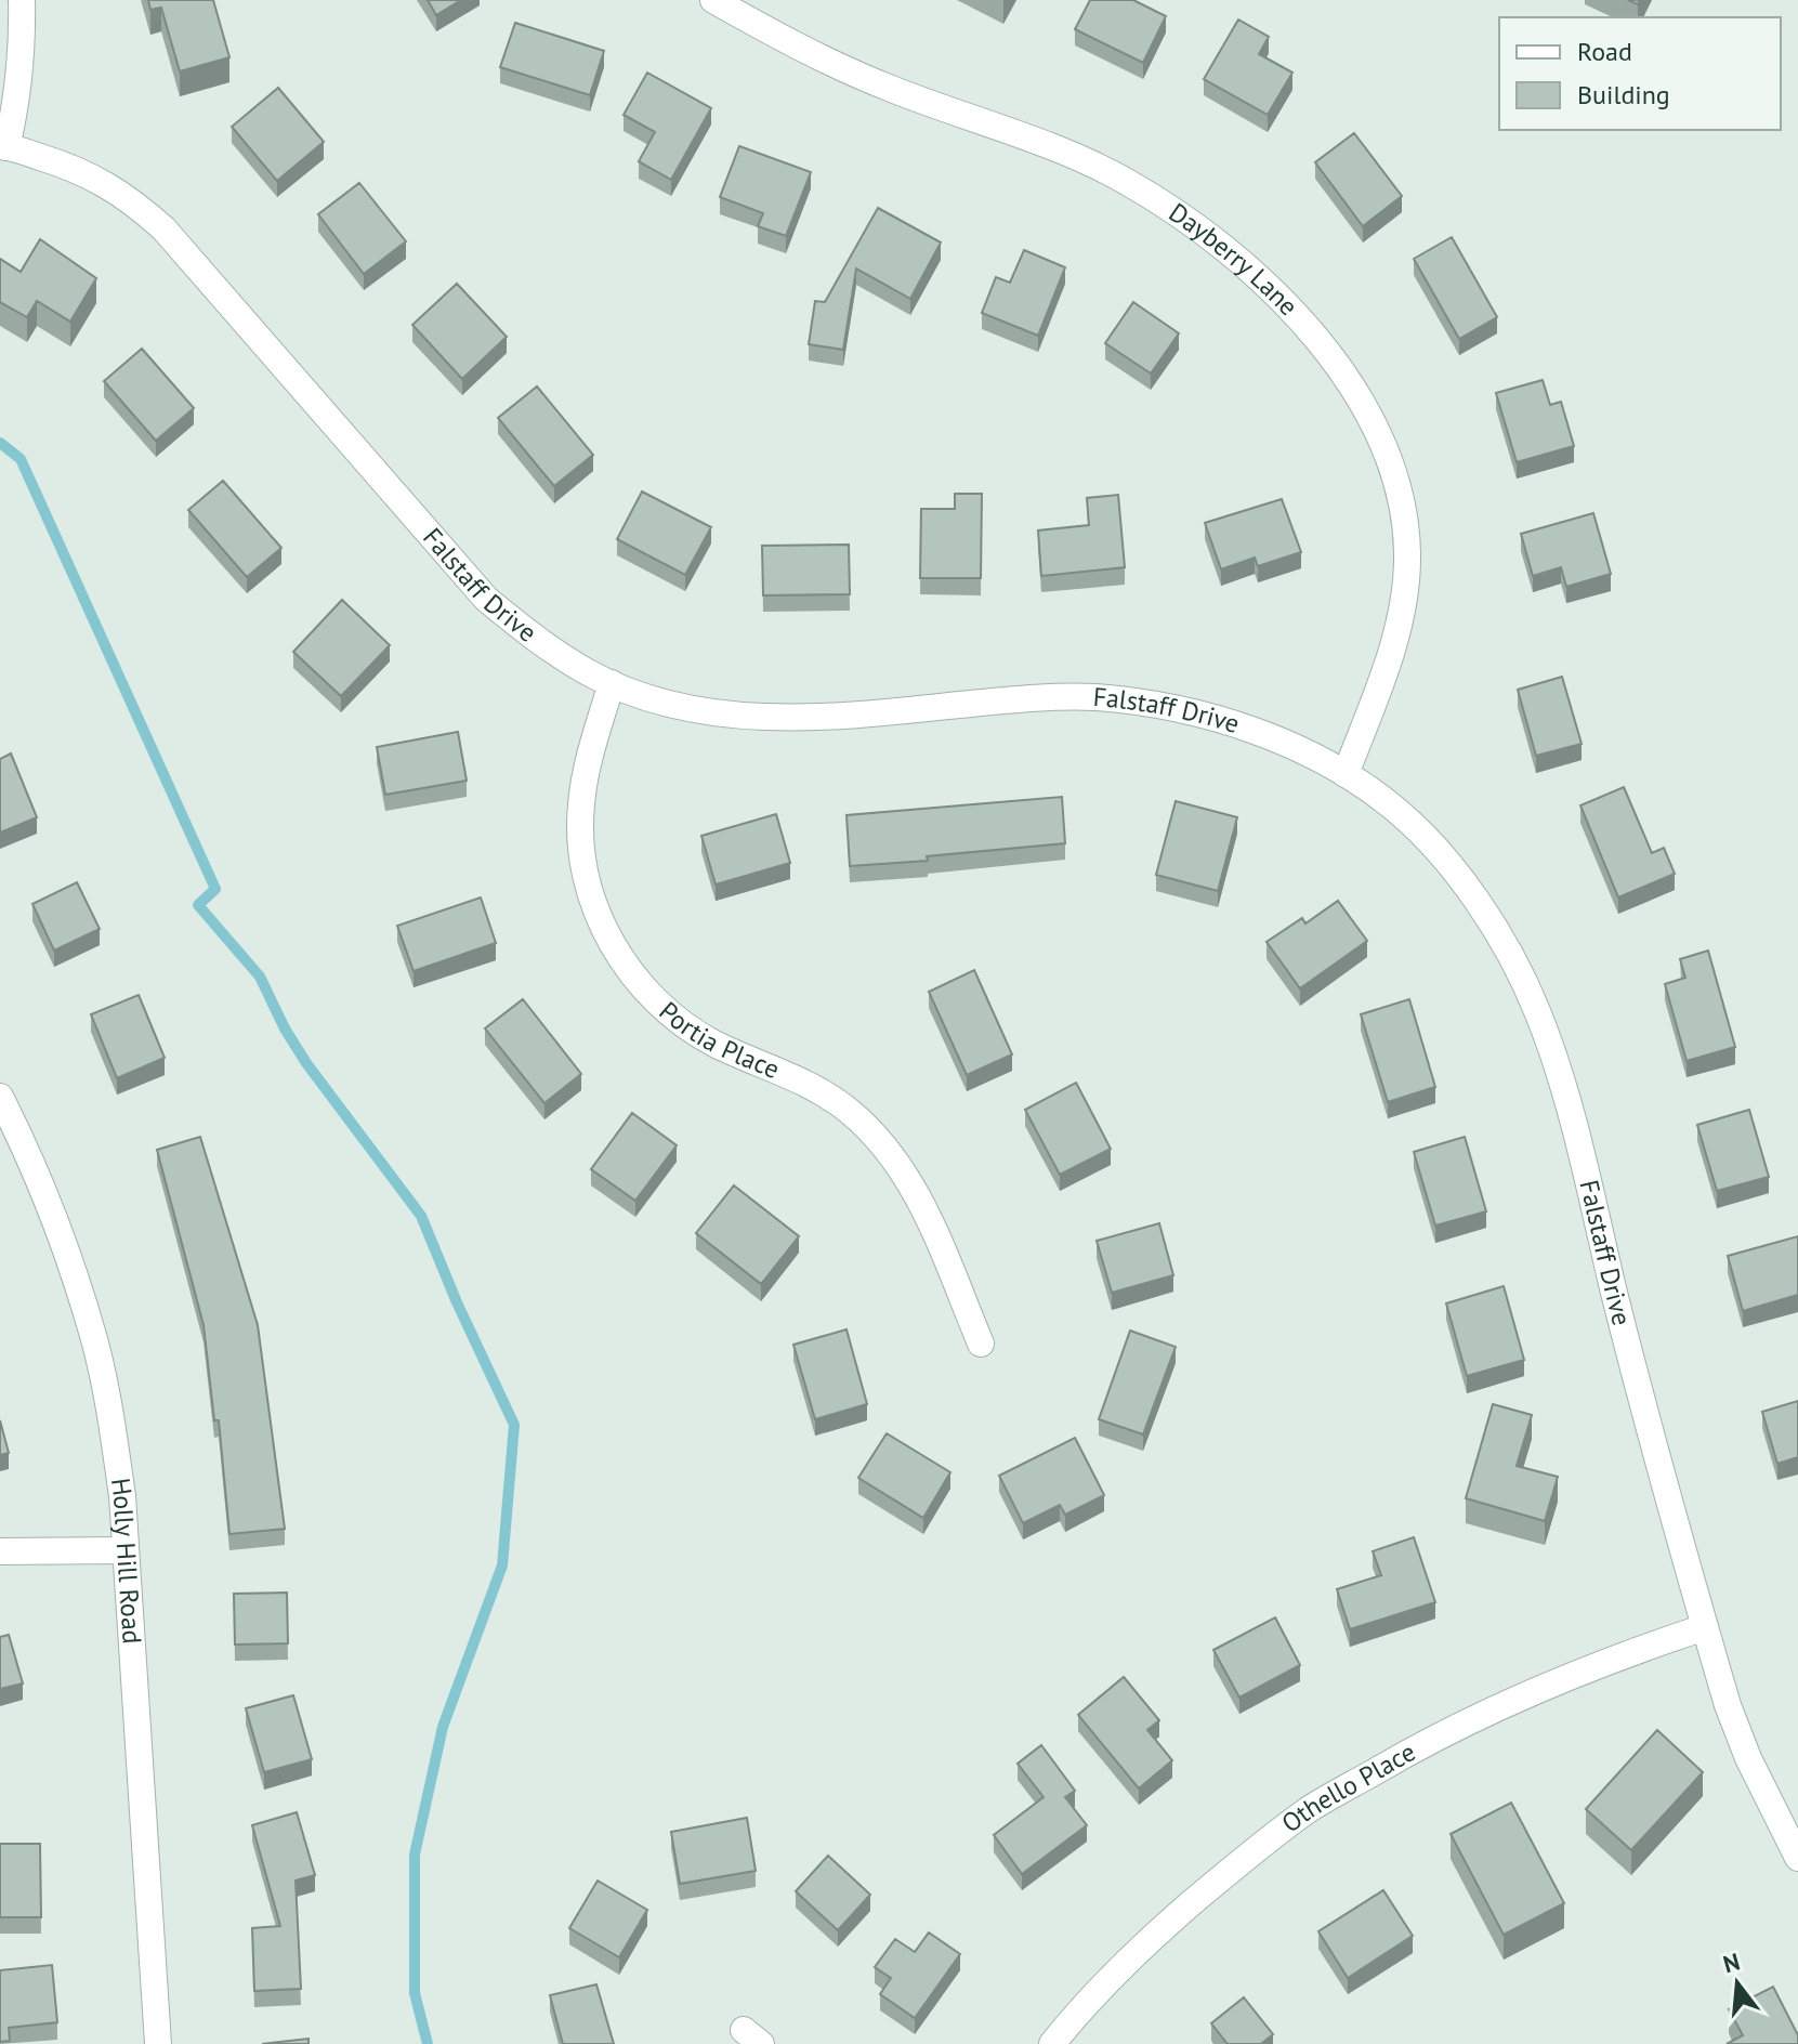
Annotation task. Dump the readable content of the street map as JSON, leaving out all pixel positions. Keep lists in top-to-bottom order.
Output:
{
  "streets": {
    "street": [
      "Dayberry Lane",
      "Falstaff Drive",
      "Portia Place",
      "Holly Hill Road",
      "Othello Place"
    ]
  },
  "crossings": [
    ["Dayberry Lane", "Falstaff Drive"],
    ["Falstaff Drive", "Portia Place"],
    ["Falstaff Drive", "Othello Place"]
  ],
  "legend": ["Road", "Building"],
  "north": "top"
}
